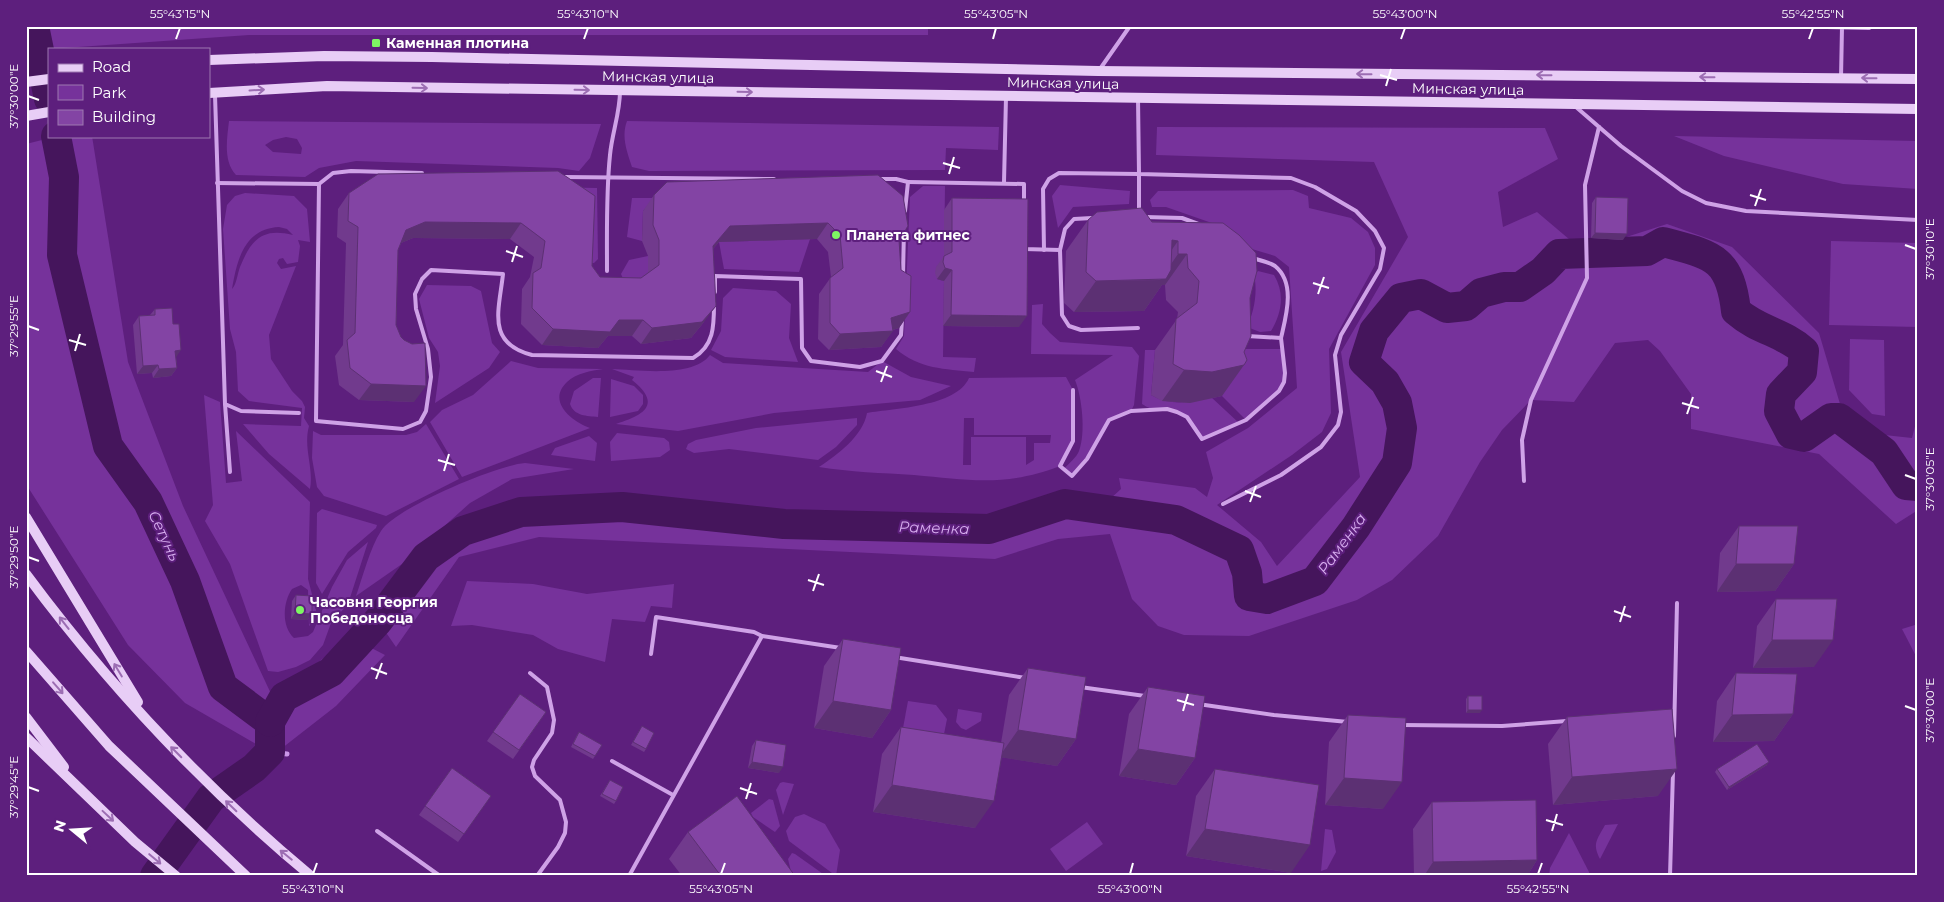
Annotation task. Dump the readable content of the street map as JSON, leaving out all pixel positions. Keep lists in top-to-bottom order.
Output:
{
  "streets": {
    "main road": ["Минская улица"]
  },
  "water": ["Раменка", "Сетунь"],
  "places": {
    "transit": ["Каменная плотина"],
    "other": ["Планета фитнес", "Часовня Георгия Победоносца"]
  },
  "legend": ["Road", "Park", "Building"],
  "north": "left",
  "coordinates": [
    "55°43'15\"N",
    "55°43'10\"N",
    "55°43'05\"N",
    "55°43'00\"N",
    "55°42'55\"N",
    "37°30'00\"E",
    "37°30'10\"E",
    "37°29'55\"E",
    "37°30'05\"E",
    "37°29'50\"E",
    "37°29'45\"E"
  ]
}
